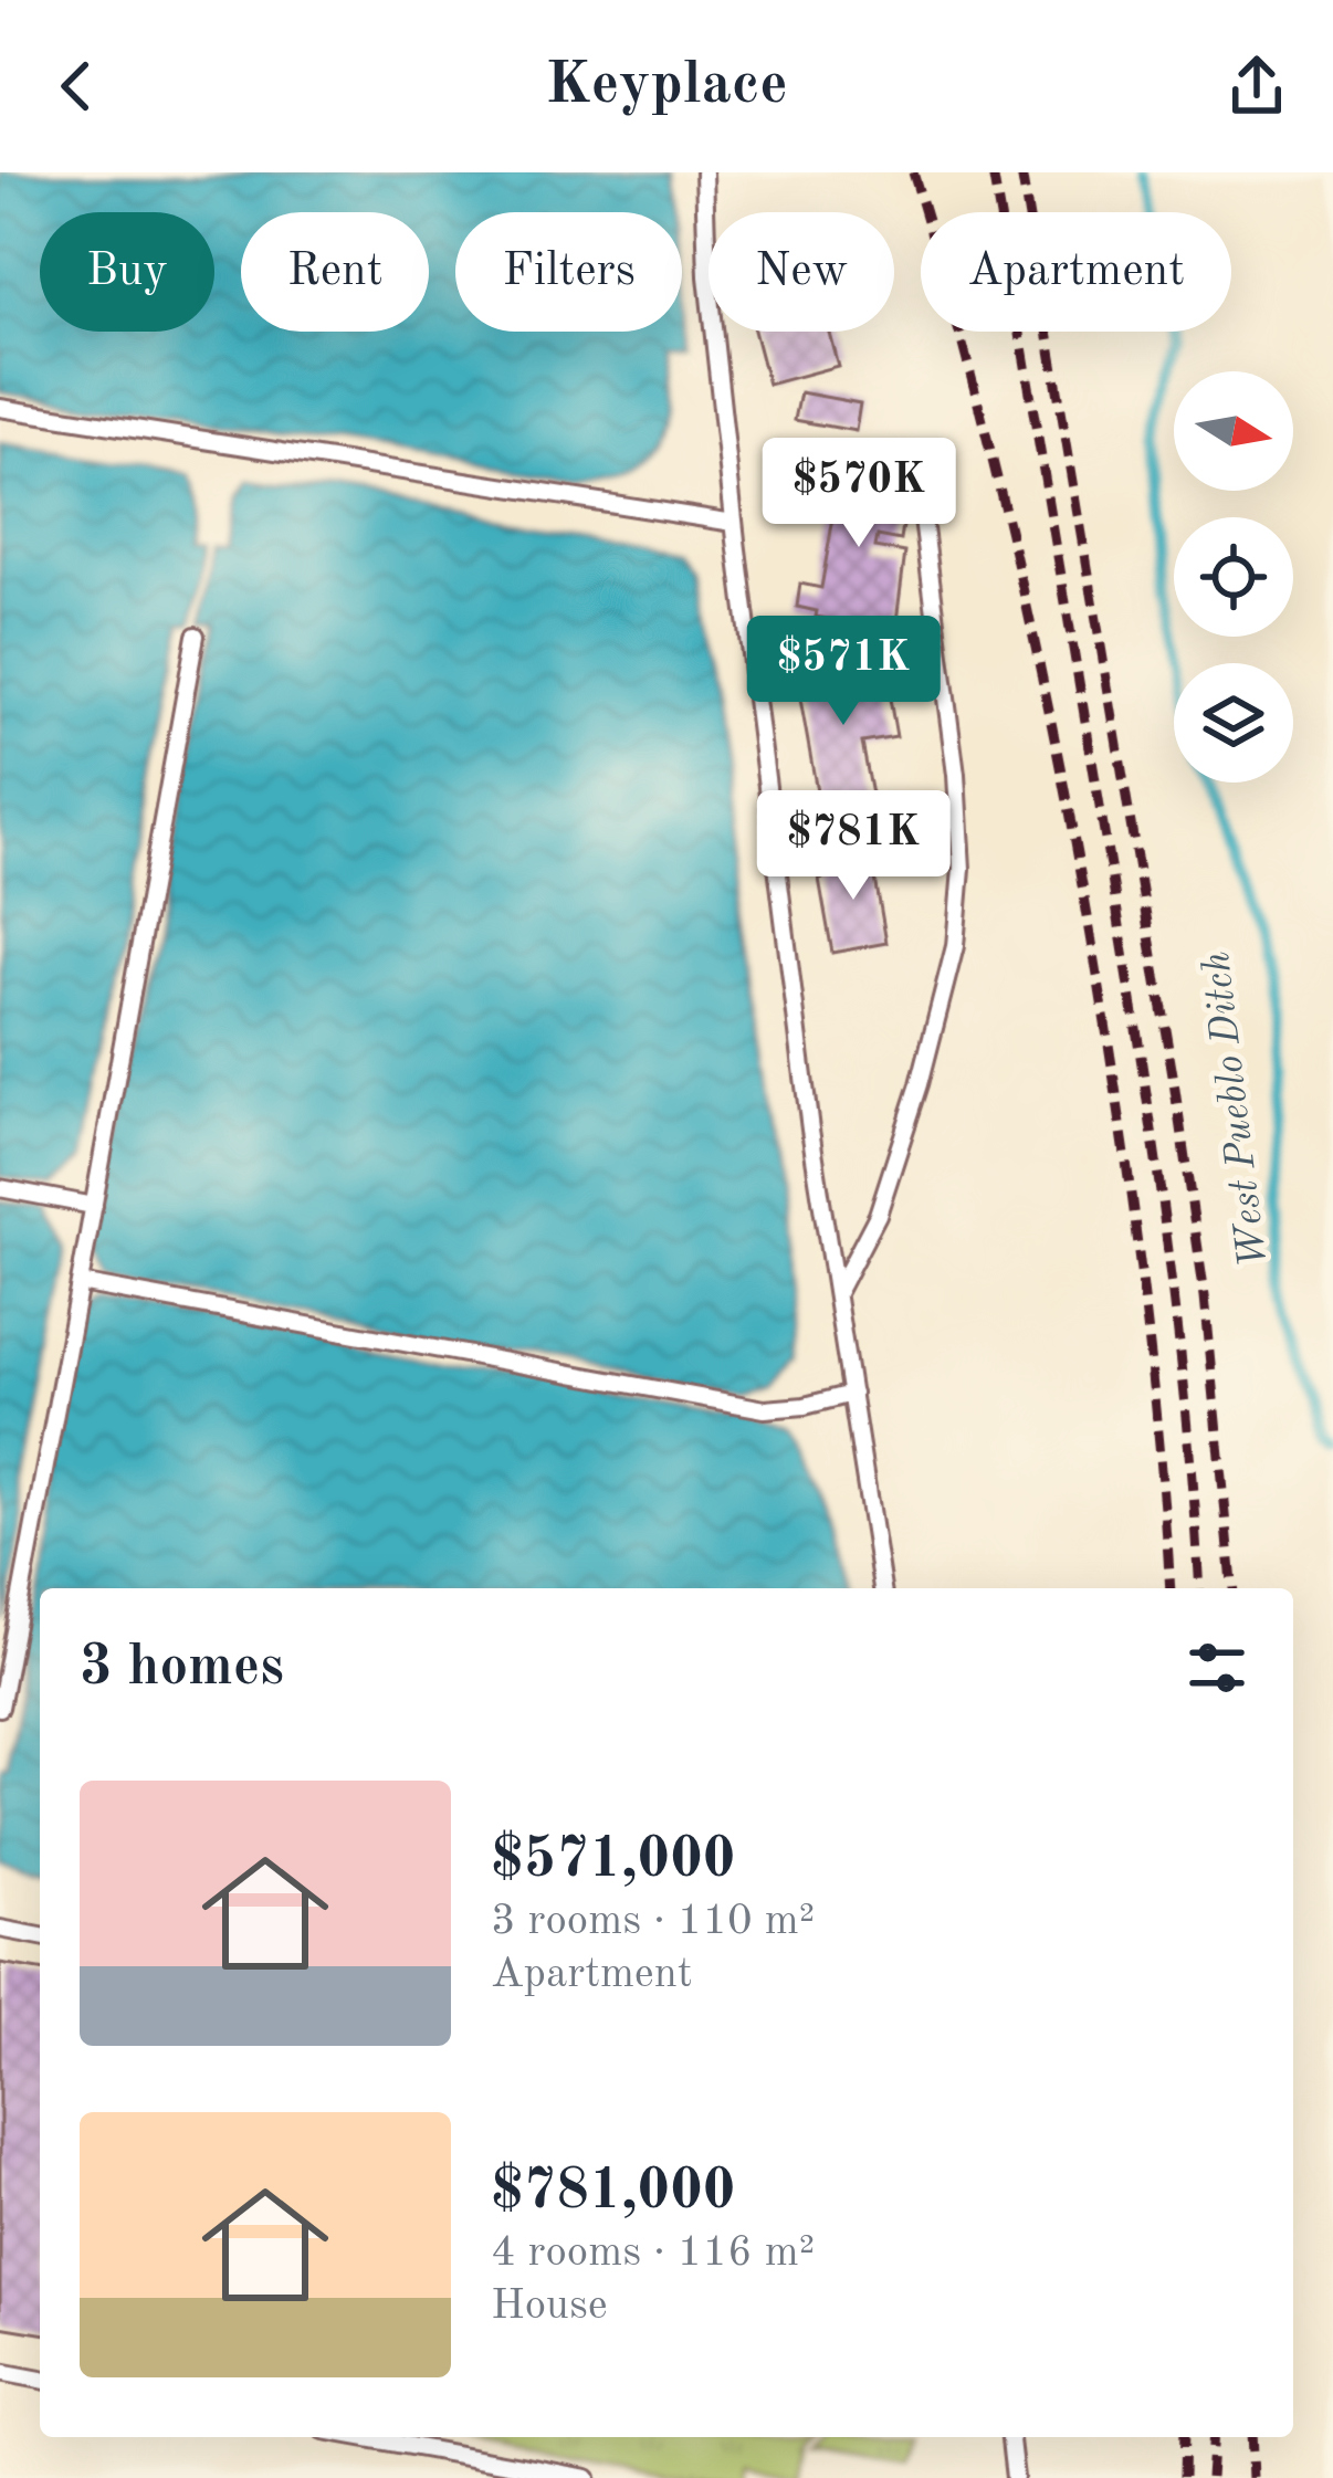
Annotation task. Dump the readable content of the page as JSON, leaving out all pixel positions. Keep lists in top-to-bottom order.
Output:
{
  "water": ["West Pueblo Ditch"],
  "north": "right",
  "page": {
    "header": "Keyplace",
    "chip": [
      "Buy",
      "Rent",
      "Filters",
      "New",
      "Apartment"
    ],
    "price": ["$570K", "$571K", "$781K"],
    "heading": "3 homes",
    "list": [
      {
        "name": "$571,000",
        "note": "3 rooms · 110 m² · Apartment"
      },
      {
        "name": "$781,000",
        "note": "4 rooms · 116 m² · House"
      }
    ]
  }
}
